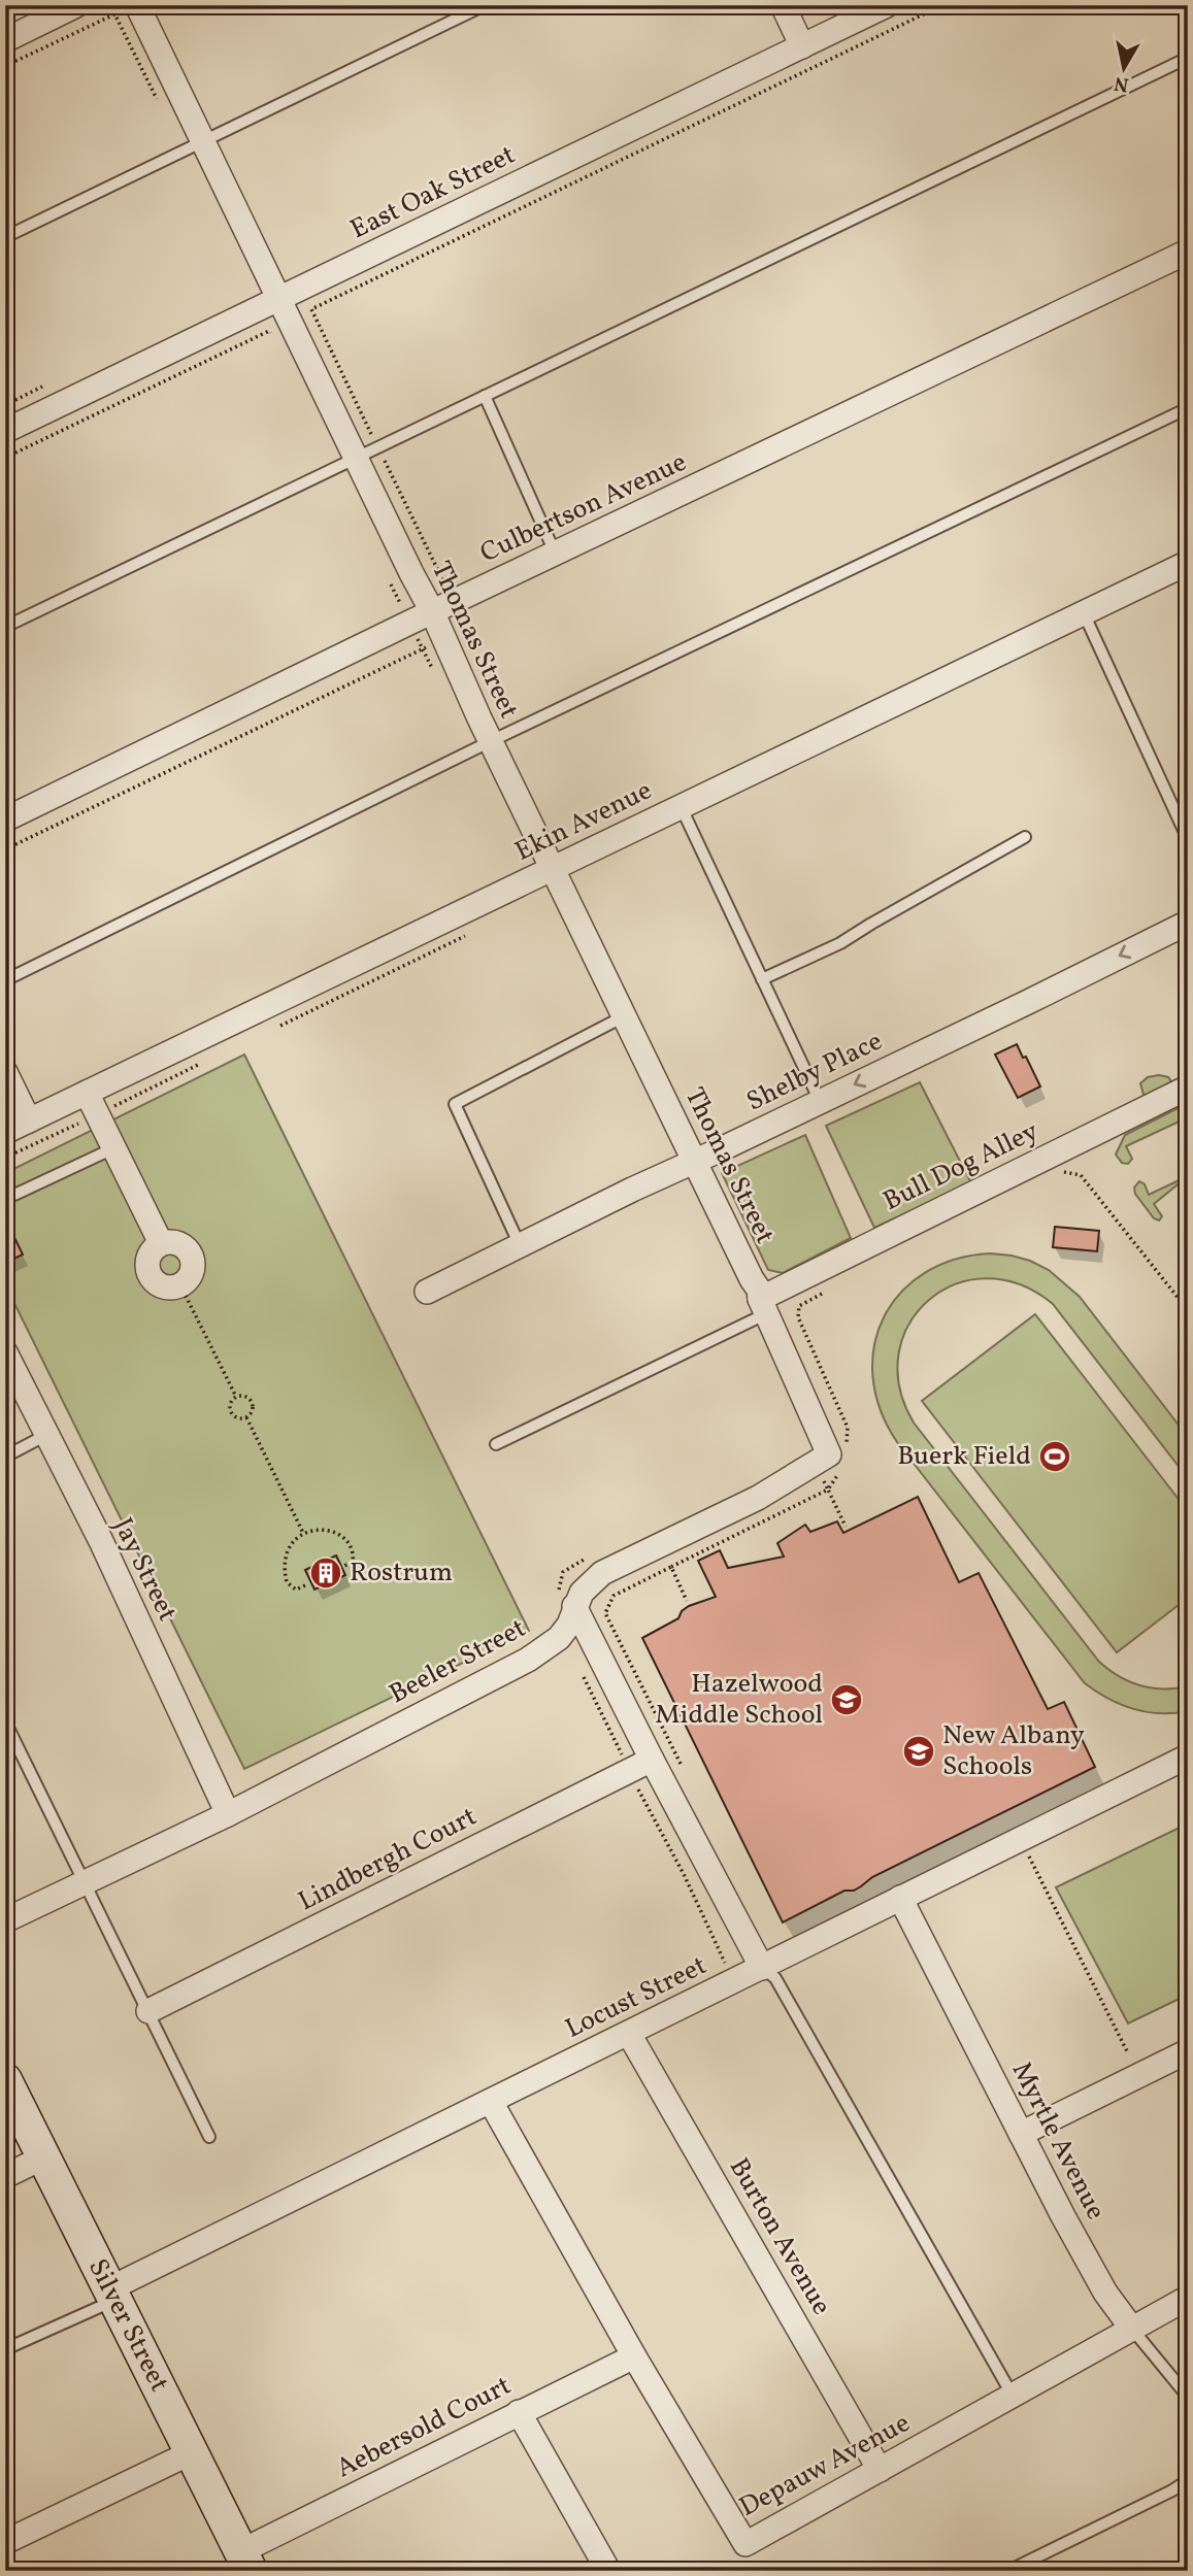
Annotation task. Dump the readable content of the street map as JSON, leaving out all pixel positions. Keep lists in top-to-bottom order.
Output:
{
  "streets": {
    "main road": ["Silver Street"],
    "street": [
      "East Oak Street",
      "Culbertson Avenue",
      "Thomas Street",
      "Ekin Avenue",
      "Shelby Place",
      "Bull Dog Alley",
      "Jay Street",
      "Beeler Street",
      "Lindbergh Court",
      "Locust Street",
      "Myrtle Avenue",
      "Burton Avenue",
      "Aebersold Court",
      "Depauw Avenue"
    ]
  },
  "crossings": [
    ["East Oak Street", "Thomas Street"],
    ["Culbertson Avenue", "Thomas Street"],
    ["Thomas Street", "Ekin Avenue"],
    ["Thomas Street", "Shelby Place"],
    ["Thomas Street", "Bull Dog Alley"],
    ["Thomas Street", "Beeler Street"],
    ["Bull Dog Alley", "Beeler Street"],
    ["Jay Street", "Beeler Street"],
    ["Locust Street", "Myrtle Avenue"],
    ["Locust Street", "Burton Avenue"],
    ["Locust Street", "Silver Street"],
    ["Locust Street", "Depauw Avenue"],
    ["Myrtle Avenue", "Depauw Avenue"],
    ["Burton Avenue", "Depauw Avenue"],
    ["Silver Street", "Aebersold Court"],
    ["Aebersold Court", "Depauw Avenue"]
  ],
  "one_way": ["Shelby Place"],
  "places": {
    "sports": ["Buerk Field"],
    "building": ["Rostrum"],
    "school or university": ["Hazelwood Middle School", "New Albany Schools"]
  },
  "north": "bottom"
}
